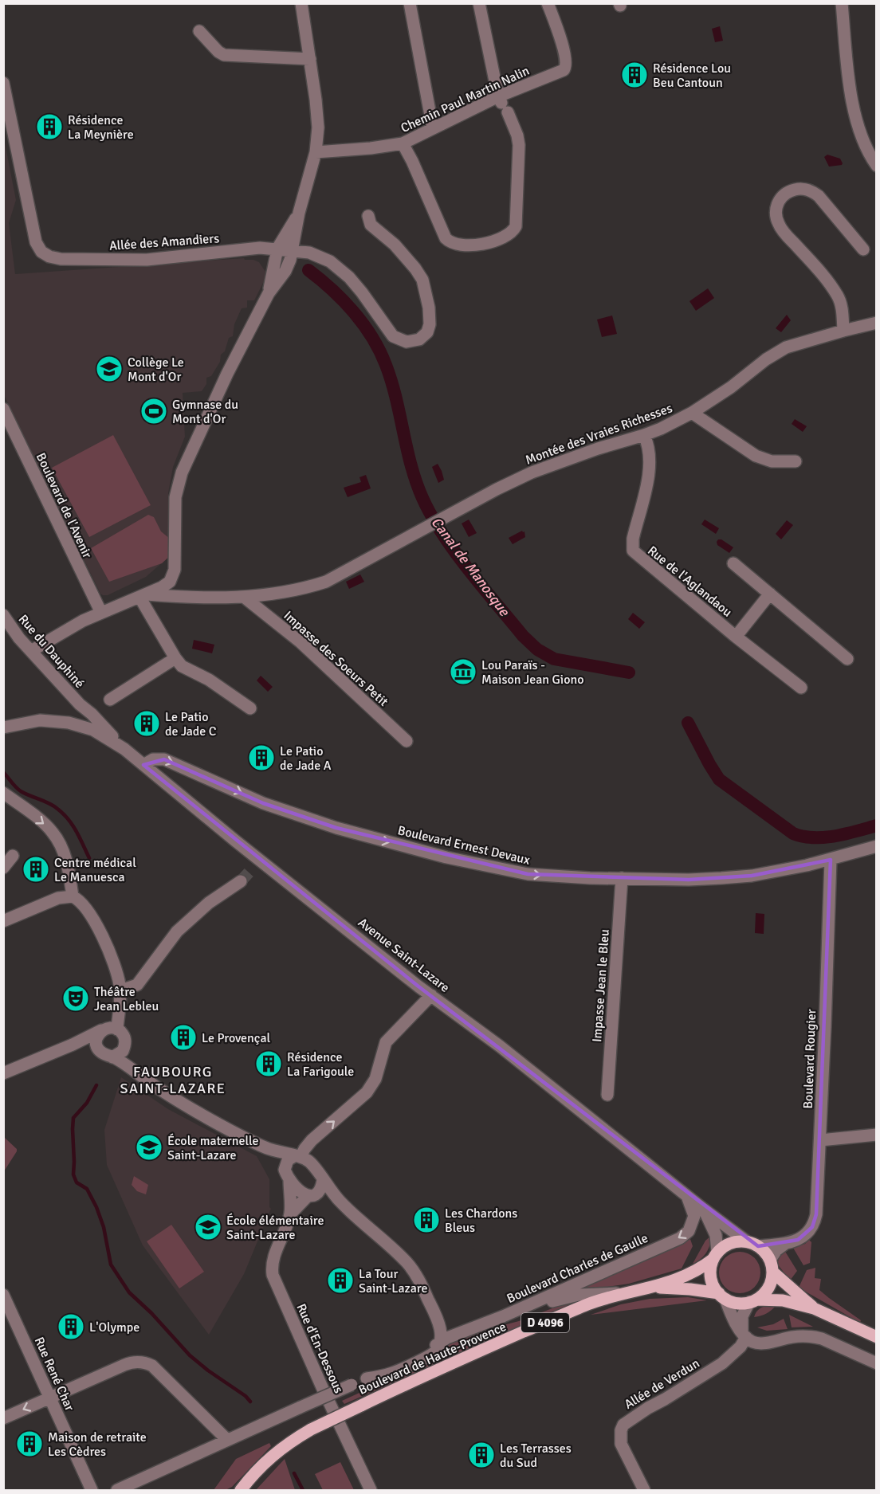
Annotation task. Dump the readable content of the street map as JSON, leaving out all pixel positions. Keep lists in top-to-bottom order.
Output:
{
  "streets": {
    "main road": ["D 4096", "Boulevard de Haute-Provence"],
    "street": [
      "Chemin Paul Martin Nalin",
      "Allée des Amandiers",
      "Montée des Vraies Richesses",
      "Boulevard de l'Avenir",
      "Rue de l'Aglandaou",
      "Rue du Dauphiné",
      "Impasse des Soeurs Petit",
      "Boulevard Ernest Devaux",
      "Avenue Saint-Lazare",
      "Impasse Jean le Bleu",
      "Boulevard Rougier",
      "Boulevard Charles de Gaulle",
      "Rue d'En-Dessous",
      "Rue René Char",
      "Allée de Verdun"
    ]
  },
  "crossings": [
    ["Montée des Vraies Richesses", "Boulevard de l'Avenir"],
    ["Montée des Vraies Richesses", "Rue de l'Aglandaou"],
    ["Montée des Vraies Richesses", "Rue du Dauphiné"],
    ["Montée des Vraies Richesses", "Impasse des Soeurs Petit"],
    ["Rue du Dauphiné", "Avenue Saint-Lazare"],
    ["Boulevard Ernest Devaux", "Avenue Saint-Lazare"],
    ["Boulevard Ernest Devaux", "Impasse Jean le Bleu"],
    ["Boulevard Ernest Devaux", "Boulevard Rougier"],
    ["Avenue Saint-Lazare", "Boulevard Rougier"],
    ["Avenue Saint-Lazare", "Boulevard Charles de Gaulle"],
    ["Avenue Saint-Lazare", "Boulevard de Haute-Provence"],
    ["Boulevard Rougier", "Boulevard de Haute-Provence"]
  ],
  "one_way": ["Boulevard Ernest Devaux"],
  "districts": ["FAUBOURG SAINT-LAZARE"],
  "water": ["Canal de Manosque"],
  "places": {
    "building": [
      "Résidence Lou Beu Cantoun",
      "Résidence La Meynière",
      "Le Patio de Jade C",
      "Le Patio de Jade A",
      "Centre médical Le Manuesca",
      "Le Provençal",
      "Résidence La Farigoule",
      "Les Chardons Bleus",
      "La Tour Saint-Lazare",
      "L'Olympe",
      "Maison de retraite Les Cèdres",
      "Les Terrasses du Sud"
    ],
    "school or university": ["Collège Le Mont d'Or", "École maternelle Saint-Lazare", "École élémentaire Saint-Lazare"],
    "sports": ["Gymnase du Mont d'Or"],
    "museum": ["Lou Paraïs - Maison Jean Giono"],
    "theatre": ["Théâtre Jean Lebleu"]
  }
}
